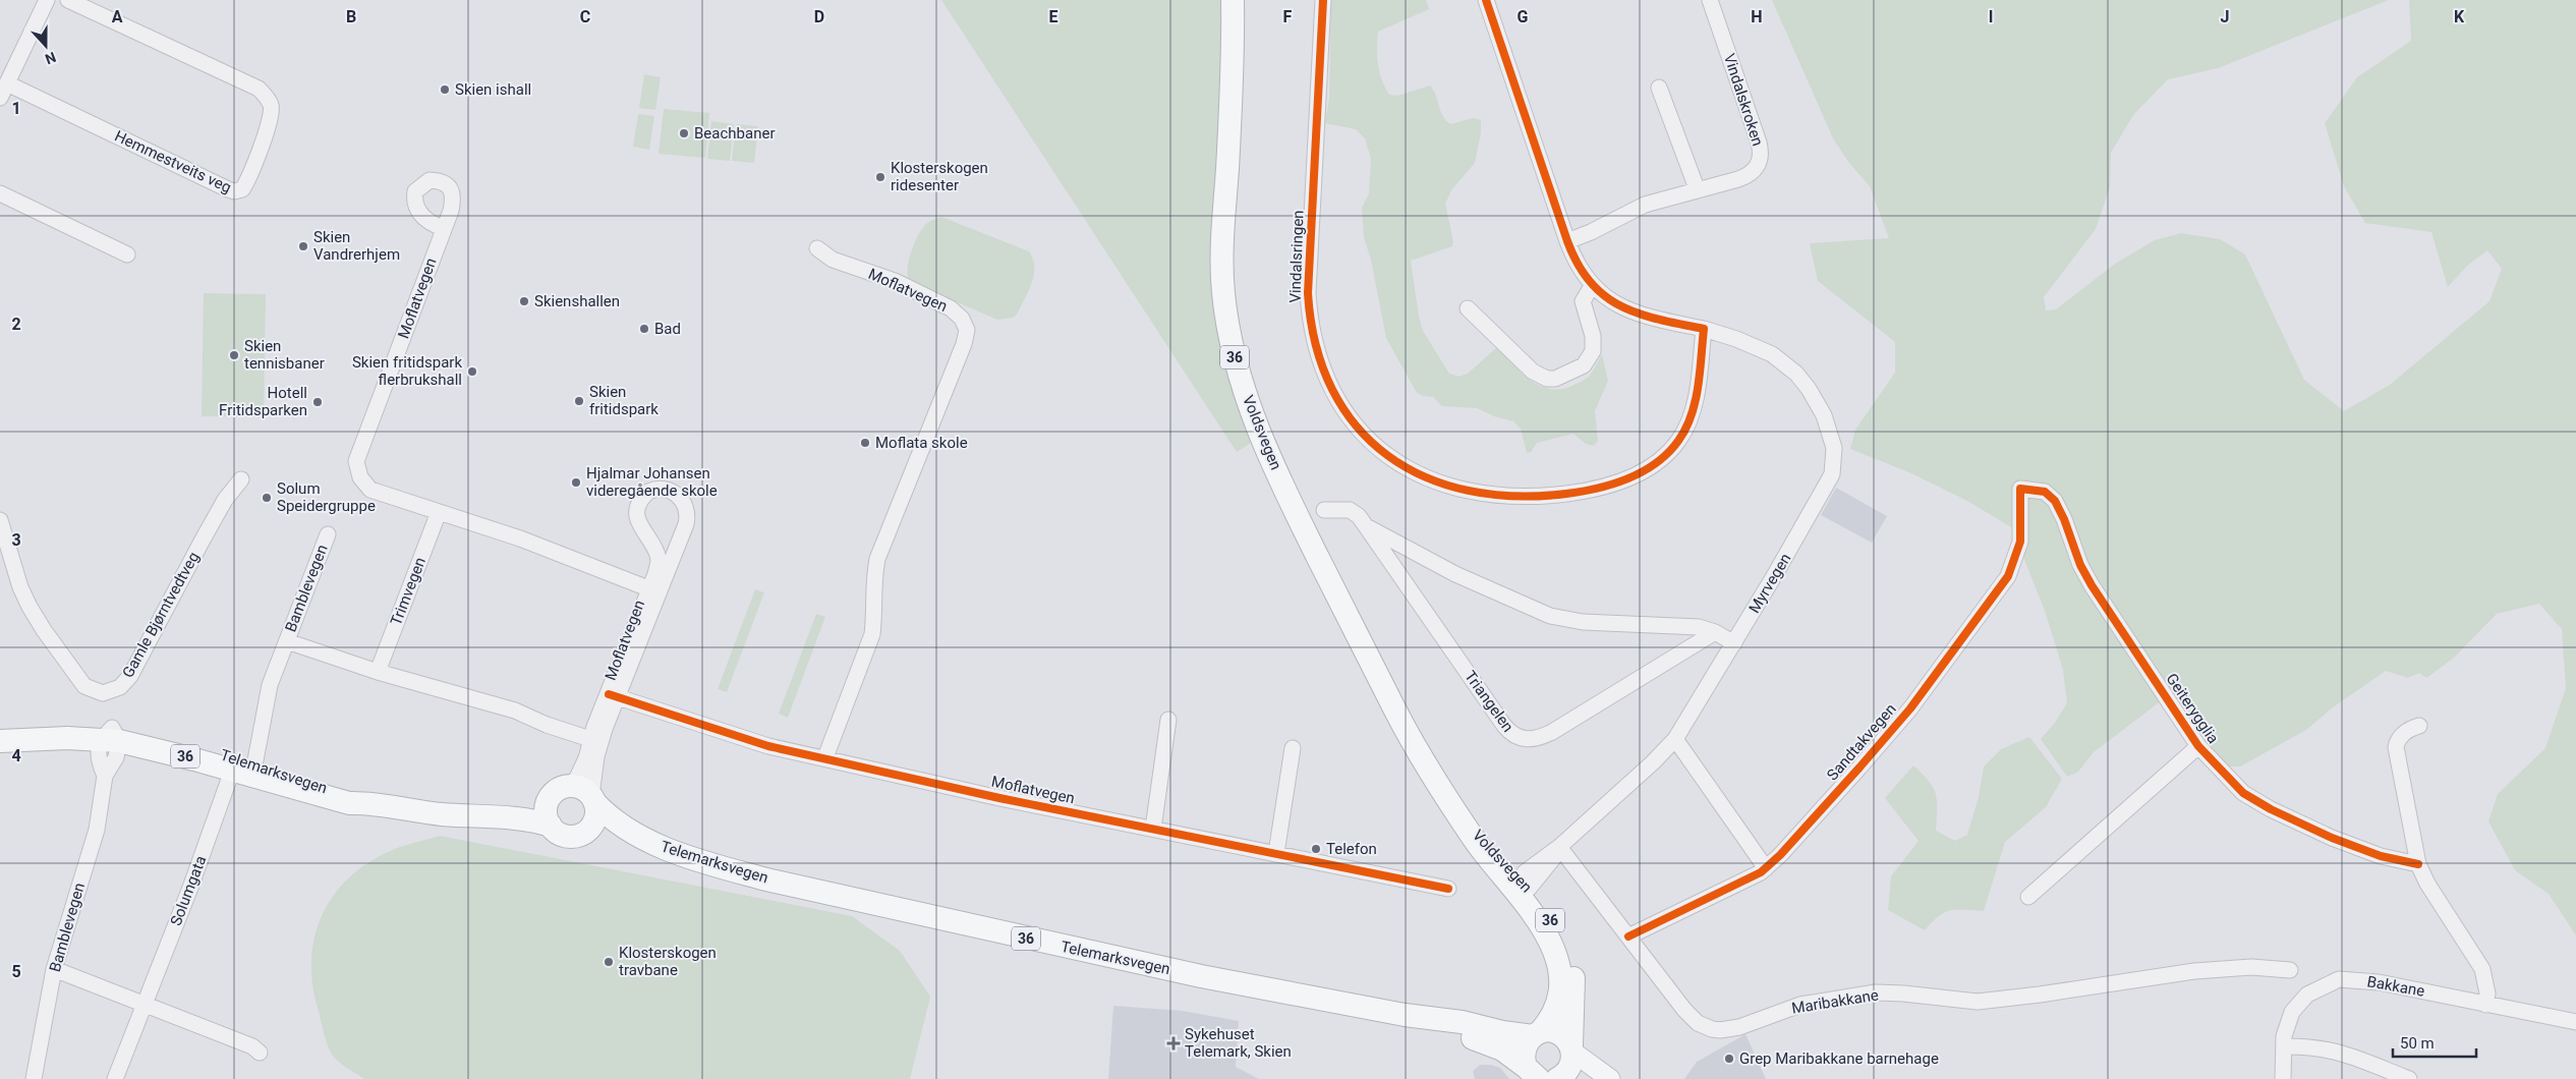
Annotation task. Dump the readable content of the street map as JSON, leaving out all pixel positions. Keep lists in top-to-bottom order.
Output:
{
  "streets": {
    "highway": ["36", "Voldsvegen", "Telemarksvegen"],
    "street": [
      "Vindalskroken",
      "Hemmestveits veg",
      "Vindalsringen",
      "Moflatvegen",
      "Myrvegen",
      "Bamblevegen",
      "Trimvegen",
      "Gamle Bjørntvedtveg",
      "Triangelen",
      "Geiterygglia",
      "Sandtakvegen",
      "Solumgata",
      "Bakkane",
      "Maribakkane"
    ]
  },
  "crossings": [
    ["Vindalsringen", "Myrvegen"],
    ["Moflatvegen", "Trimvegen"],
    ["Moflatvegen", "Telemarksvegen"],
    ["36", "Voldsvegen"],
    ["36", "Telemarksvegen"],
    ["Voldsvegen", "Myrvegen"],
    ["Voldsvegen", "Telemarksvegen"],
    ["Myrvegen", "Triangelen"],
    ["Myrvegen", "Maribakkane"],
    ["Bamblevegen", "Telemarksvegen"],
    ["Geiterygglia", "Sandtakvegen"],
    ["Sandtakvegen", "Maribakkane"]
  ],
  "places": {
    "other": [
      "Skien ishall",
      "Beachbaner",
      "Klosterskogen ridesenter",
      "Skien Vandrerhjem",
      "Skienshallen",
      "Bad",
      "Skien tennisbaner",
      "Skien fritidspark flerbrukshall",
      "Skien fritidspark",
      "Hotell Fritidsparken",
      "Moflata skole",
      "Hjalmar Johansen videregående skole",
      "Solum Speidergruppe",
      "Telefon",
      "Klosterskogen travbane",
      "Grep Maribakkane barnehage"
    ],
    "health": ["Sykehuset Telemark, Skien"]
  },
  "scale_bar": "50 m",
  "north": "bottom",
  "grid": {
    "columns": [
      "A",
      "B",
      "C",
      "D",
      "E",
      "F",
      "G",
      "H",
      "I",
      "J",
      "K"
    ],
    "rows": [
      "1",
      "2",
      "3",
      "4",
      "5"
    ]
  }
}
